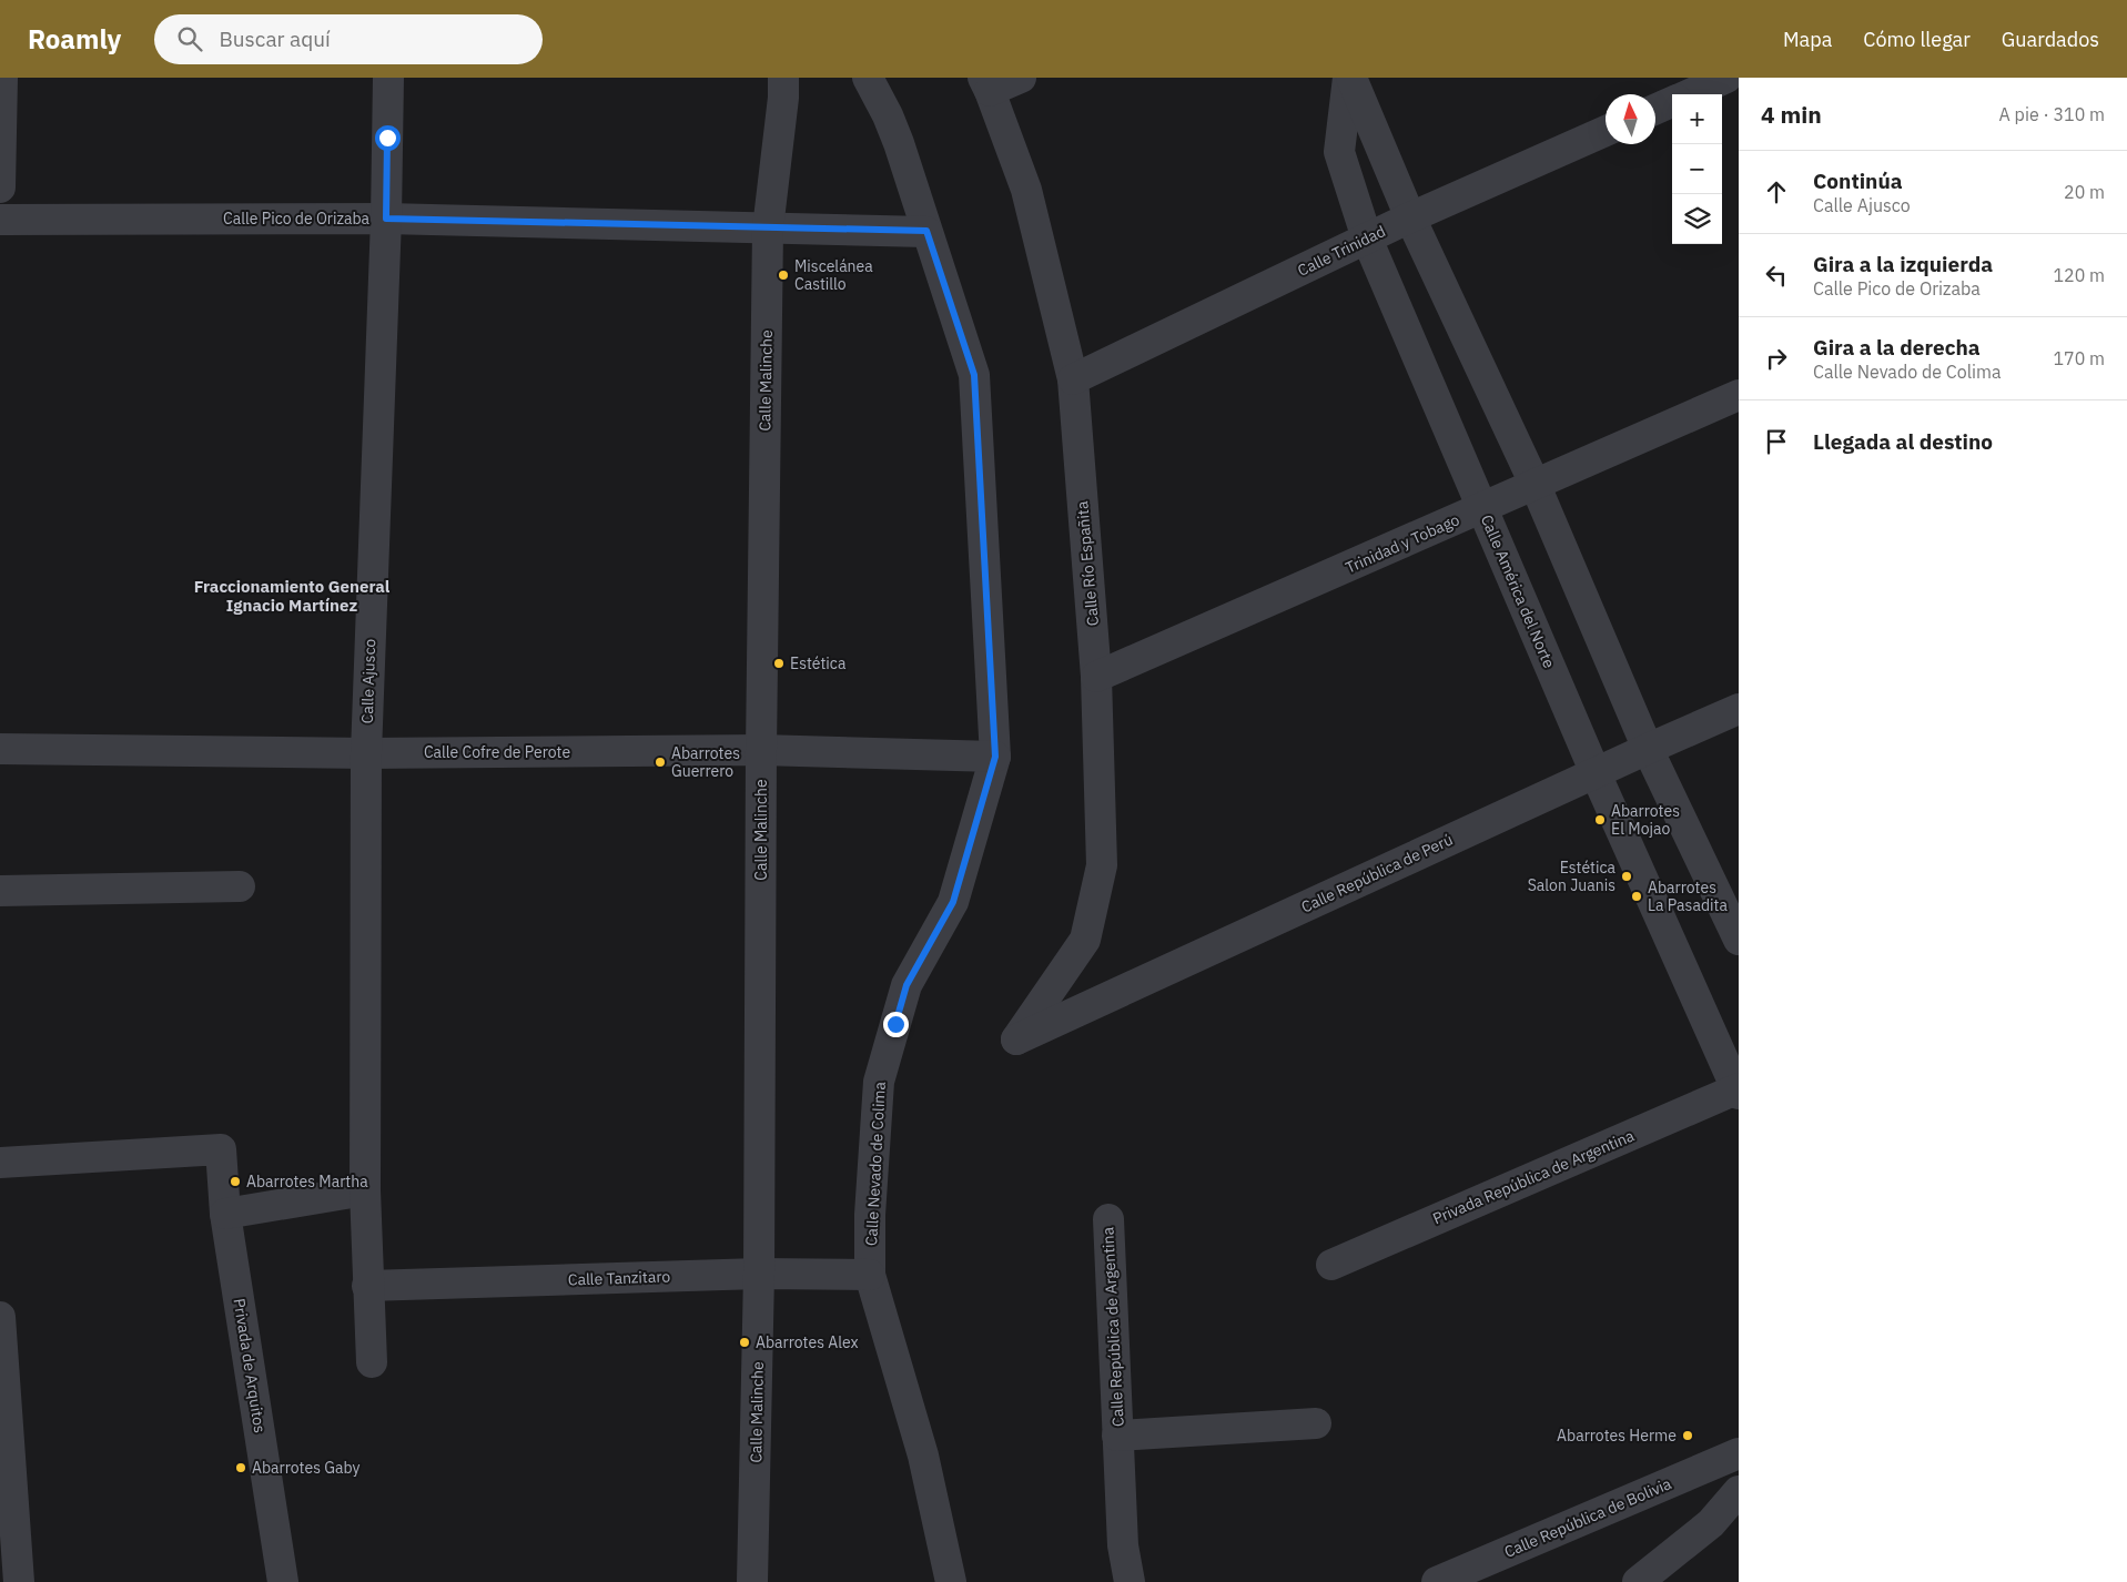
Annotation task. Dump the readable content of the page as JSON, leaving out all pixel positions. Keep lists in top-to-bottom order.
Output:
{
  "streets": {
    "street": [
      "Calle Pico de Orizaba",
      "Calle Trinidad",
      "Calle Malinche",
      "Trinidad y Tobago",
      "Calle Río Españita",
      "Calle América del Norte",
      "Calle Ajusco",
      "Calle Cofre de Perote",
      "Calle República de Perú",
      "Calle Nevado de Colima",
      "Privada República de Argentina",
      "Calle Tanzitaro",
      "Calle República de Argentina",
      "Privada de Arquitos",
      "Calle República de Bolivia"
    ]
  },
  "crossings": [
    ["Calle Pico de Orizaba", "Calle Malinche"],
    ["Calle Pico de Orizaba", "Calle Ajusco"],
    ["Calle Pico de Orizaba", "Calle Nevado de Colima"],
    ["Calle Trinidad", "Calle Río Españita"],
    ["Calle Trinidad", "Calle América del Norte"],
    ["Calle Malinche", "Calle Cofre de Perote"],
    ["Calle Malinche", "Calle Tanzitaro"],
    ["Trinidad y Tobago", "Calle Río Españita"],
    ["Trinidad y Tobago", "Calle América del Norte"],
    ["Calle Río Españita", "Calle República de Perú"],
    ["Calle América del Norte", "Calle República de Perú"],
    ["Calle América del Norte", "Privada República de Argentina"],
    ["Calle Ajusco", "Calle Cofre de Perote"],
    ["Calle Ajusco", "Calle Tanzitaro"],
    ["Calle Cofre de Perote", "Calle Nevado de Colima"],
    ["Calle Nevado de Colima", "Calle Tanzitaro"]
  ],
  "districts": ["Fraccionamiento General Ignacio Martínez"],
  "places": [
    "Miscelánea Castillo",
    "Estética",
    "Abarrotes Guerrero",
    "Abarrotes El Mojao",
    "Estética Salon Juanis",
    "Abarrotes La Pasadita",
    "Abarrotes Martha",
    "Abarrotes Alex",
    "Abarrotes Herme",
    "Abarrotes Gaby"
  ],
  "north": "top",
  "page": {
    "header": "Roamly",
    "search": "Buscar aquí",
    "nav": ["Mapa", "Cómo llegar", "Guardados"],
    "heading": ["4 min", "A pie · 310 m"],
    "map_buttons": ["+", "−"],
    "list": [
      ["Continúa", "Calle Ajusco", "20 m"],
      ["Gira a la izquierda", "Calle Pico de Orizaba", "120 m"],
      ["Gira a la derecha", "Calle Nevado de Colima", "170 m"],
      "Llegada al destino"
    ]
  }
}
